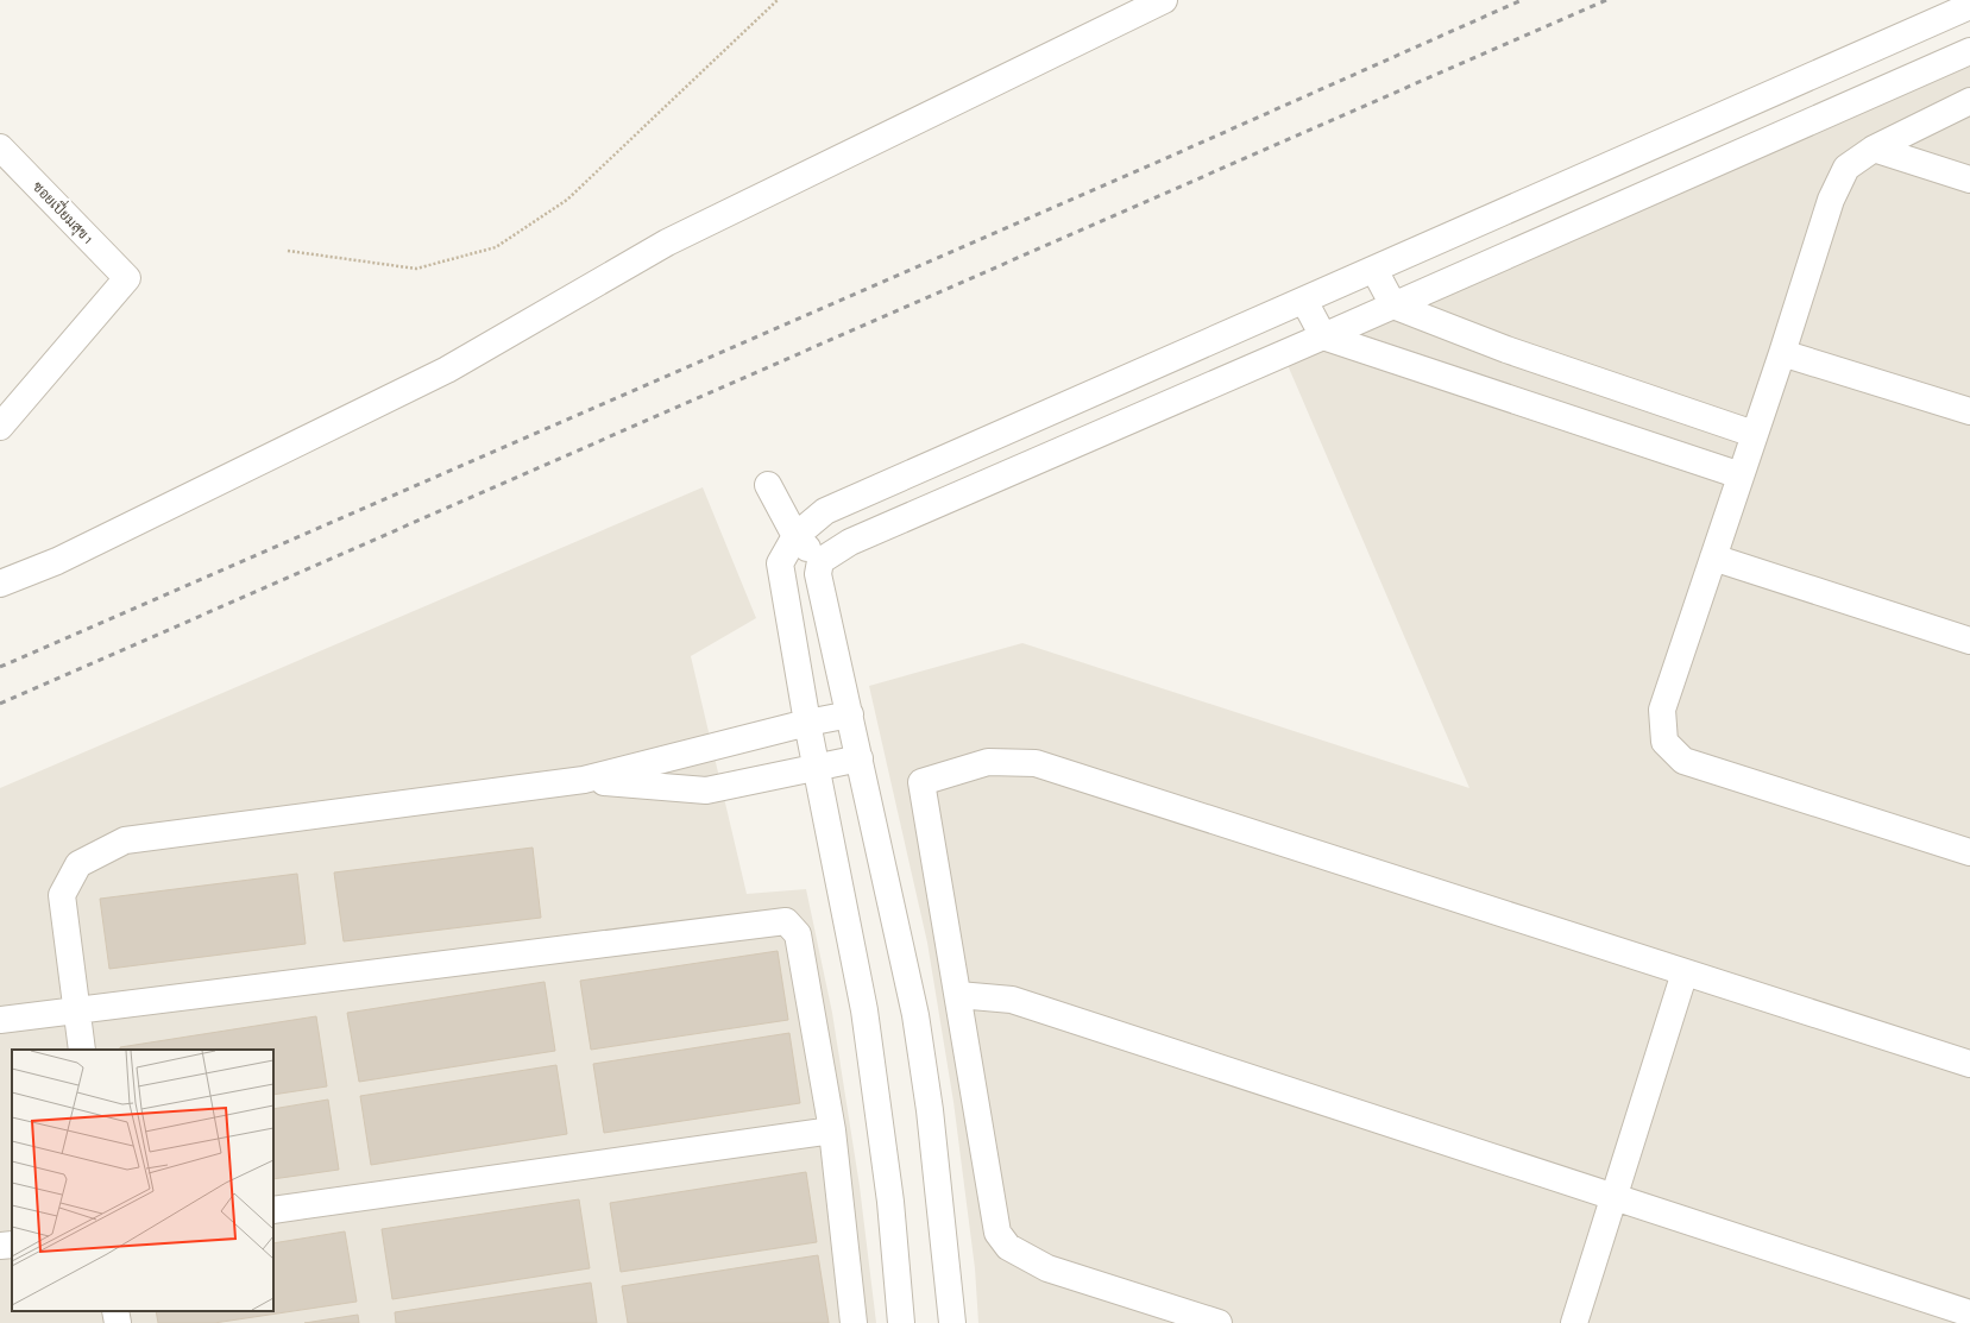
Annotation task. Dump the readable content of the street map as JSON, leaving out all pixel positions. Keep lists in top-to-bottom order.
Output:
{
  "streets": {
    "street": ["ซอยเปี่ยมสุข 1"]
  }
}
